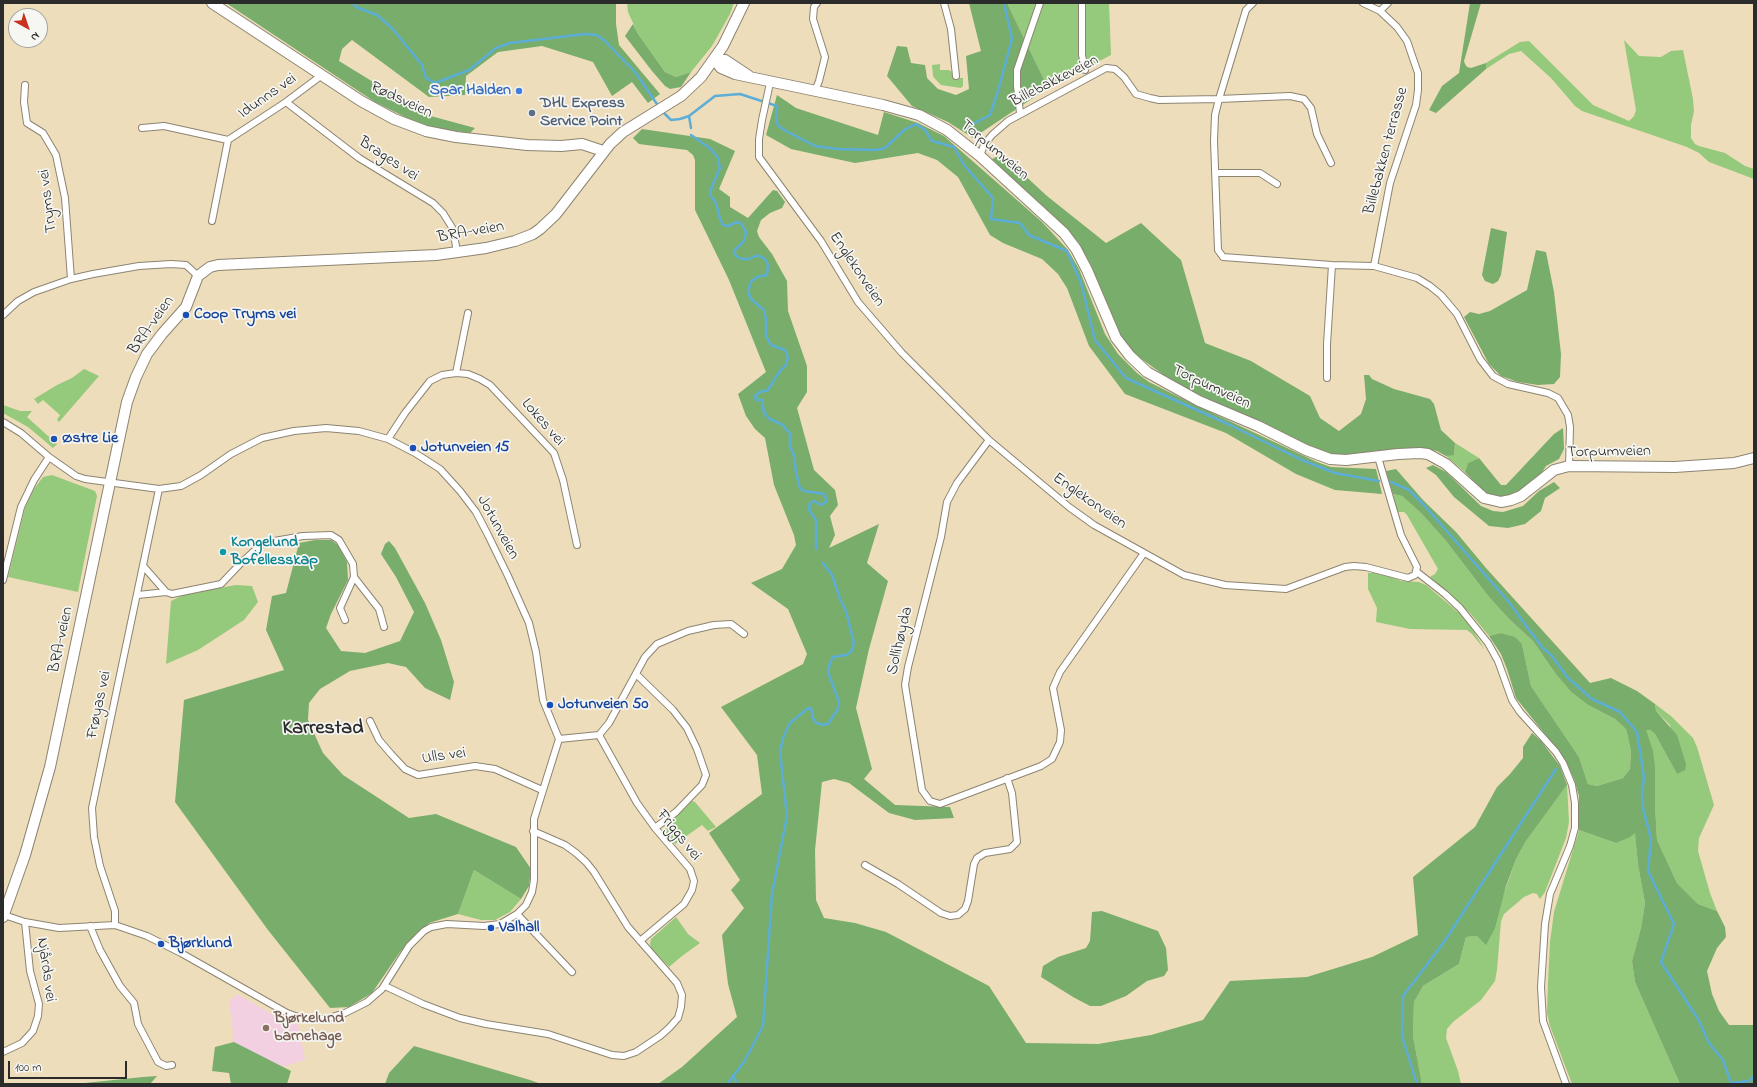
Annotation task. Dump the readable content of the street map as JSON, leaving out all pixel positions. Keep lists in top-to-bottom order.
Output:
{
  "streets": {
    "main road": ["Rødsveien", "Torpumveien", "BRA-veien"],
    "street": [
      "Billebakkeveien",
      "Idunns vei",
      "Billebakken terrasse",
      "Brages vei",
      "Tryms vei",
      "Englekorveien",
      "Lokes vei",
      "Jotunveien",
      "Sollihøyda",
      "Frøyas vei",
      "Ulls vei",
      "Friggs vei",
      "Njårds vei"
    ]
  },
  "crossings": [
    ["Billebakkeveien", "Torpumveien"],
    ["Idunns vei", "Rødsveien"],
    ["Idunns vei", "Brages vei"],
    ["Rødsveien", "BRA-veien"],
    ["Torpumveien", "BRA-veien"],
    ["Torpumveien", "Englekorveien"],
    ["Brages vei", "BRA-veien"],
    ["BRA-veien", "Jotunveien"],
    ["Englekorveien", "Sollihøyda"],
    ["Lokes vei", "Jotunveien"],
    ["Jotunveien", "Frøyas vei"]
  ],
  "districts": ["Karrestad"],
  "places": [
    "Spar Halden",
    "DHL Express Service Point",
    "Coop Tryms vei",
    "Østre Lie",
    "Jotunveien 15",
    "Kongelund Bofellesskap",
    "Jotunveien 50",
    "Valhall",
    "Bjørklund",
    "Bjørkelund barnehage"
  ],
  "scale_bar": "100 m",
  "north": "bottom right"
}
